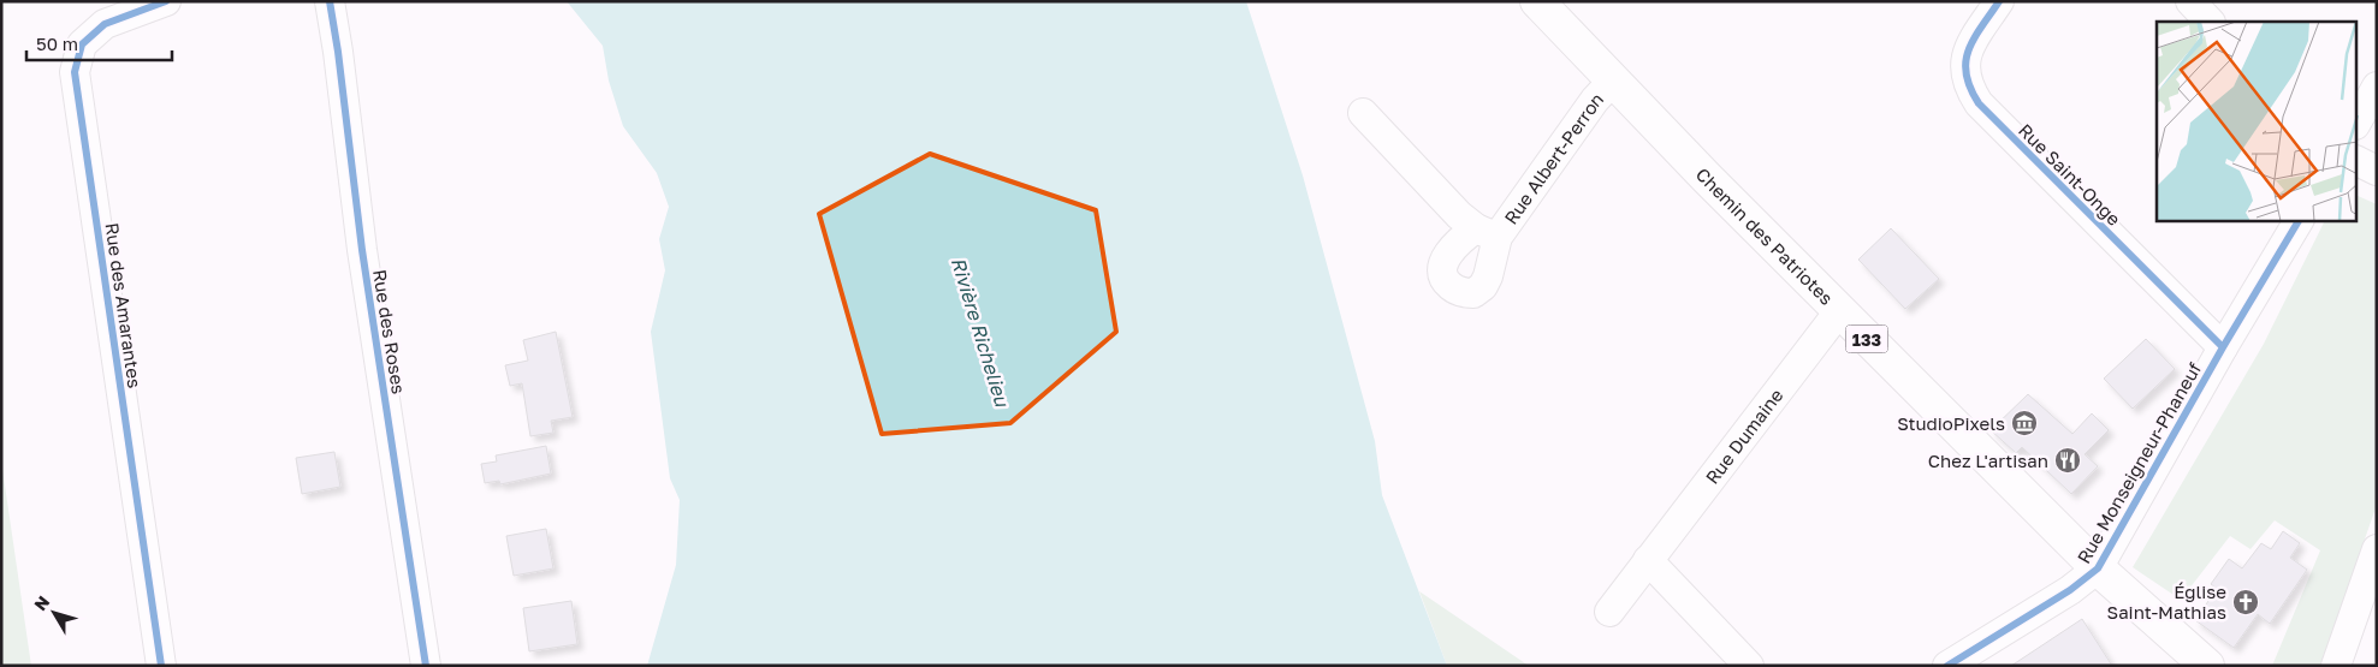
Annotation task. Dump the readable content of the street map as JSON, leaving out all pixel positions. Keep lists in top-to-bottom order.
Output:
{
  "streets": {
    "main road": ["Chemin des Patriotes", "133"],
    "street": [
      "Rue Albert-Perron",
      "Rue Saint-Onge",
      "Rue des Amarantes",
      "Rue des Roses",
      "Rue Dumaine",
      "Rue Monseigneur-Phaneuf"
    ]
  },
  "crossings": [
    ["Rue Albert-Perron", "Chemin des Patriotes"],
    ["Rue Saint-Onge", "Rue Monseigneur-Phaneuf"],
    ["Chemin des Patriotes", "Rue Dumaine"],
    ["Chemin des Patriotes", "Rue Monseigneur-Phaneuf"]
  ],
  "water": ["Rivière Richelieu"],
  "places": {
    "museum": ["StudioPixels"],
    "restaurant": ["Chez L'artisan"],
    "church": ["Église Saint-Mathias"]
  },
  "scale_bar": "50 m",
  "north": "top left"
}
